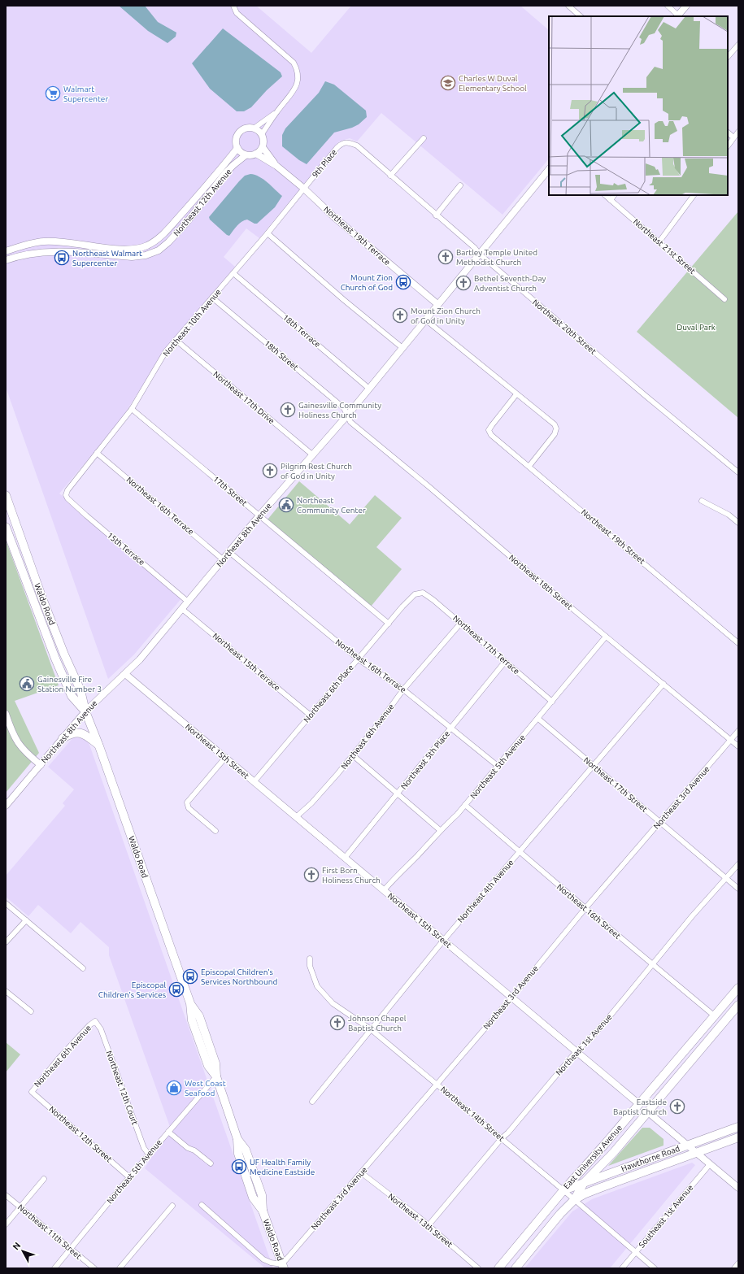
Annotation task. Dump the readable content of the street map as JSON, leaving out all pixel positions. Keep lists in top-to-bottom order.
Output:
{
  "streets": {
    "main road": ["Waldo Road", "East University Avenue", "Hawthorne Road"],
    "street": [
      "9th Place",
      "Northeast 12th Avenue",
      "Northeast 19th Terrace",
      "Northeast 21st Street",
      "Northeast 10th Avenue",
      "Northeast 20th Street",
      "18th Terrace",
      "18th Street",
      "Northeast 17th Drive",
      "17th Street",
      "Northeast 16th Terrace",
      "Northeast 8th Avenue",
      "Northeast 19th Street",
      "15th Terrace",
      "Northeast 18th Street",
      "Northeast 17th Terrace",
      "Northeast 15th Terrace",
      "Northeast 6th Place",
      "Northeast 6th Avenue",
      "Northeast 15th Street",
      "Northeast 5th Place",
      "Northeast 5th Avenue",
      "Northeast 17th Street",
      "Northeast 3rd Avenue",
      "Northeast 4th Avenue",
      "Northeast 16th Street",
      "Northeast 1st Avenue",
      "Northeast 12th Court",
      "Northeast 14th Street",
      "Northeast 12th Street",
      "Southeast 1st Avenue",
      "Northeast 13th Street",
      "Northeast 11th Street"
    ]
  },
  "crossings": [
    ["9th Place", "Northeast 19th Terrace"],
    ["9th Place", "Northeast 10th Avenue"],
    ["9th Place", "Northeast 20th Street"],
    ["Northeast 12th Avenue", "Northeast 19th Terrace"],
    ["Northeast 19th Terrace", "Northeast 10th Avenue"],
    ["Northeast 19th Terrace", "Northeast 8th Avenue"],
    ["Northeast 10th Avenue", "18th Terrace"],
    ["Northeast 10th Avenue", "18th Street"],
    ["Northeast 10th Avenue", "Northeast 17th Drive"],
    ["Northeast 10th Avenue", "17th Street"],
    ["Northeast 10th Avenue", "Northeast 16th Terrace"],
    ["Northeast 10th Avenue", "15th Terrace"],
    ["Northeast 20th Street", "Northeast 8th Avenue"],
    ["18th Terrace", "Northeast 8th Avenue"],
    ["18th Street", "Northeast 8th Avenue"],
    ["18th Street", "Northeast 18th Street"],
    ["Northeast 17th Drive", "Northeast 8th Avenue"],
    ["17th Street", "Northeast 8th Avenue"],
    ["17th Street", "Northeast 6th Place"],
    ["Northeast 16th Terrace", "Northeast 8th Avenue"],
    ["Northeast 16th Terrace", "Northeast 6th Place"],
    ["Northeast 16th Terrace", "Northeast 6th Avenue"],
    ["Northeast 16th Terrace", "Northeast 5th Place"],
    ["Northeast 16th Terrace", "Northeast 5th Avenue"],
    ["Northeast 8th Avenue", "15th Terrace"],
    ["Northeast 8th Avenue", "Northeast 18th Street"],
    ["Northeast 8th Avenue", "Waldo Road"],
    ["Northeast 8th Avenue", "Northeast 15th Terrace"],
    ["Northeast 8th Avenue", "Northeast 15th Street"],
    ["Northeast 18th Street", "Northeast 5th Avenue"],
    ["Northeast 18th Street", "Northeast 3rd Avenue"],
    ["Northeast 18th Street", "Northeast 4th Avenue"],
    ["Waldo Road", "Northeast 5th Avenue"],
    ["Waldo Road", "Northeast 3rd Avenue"],
    ["Northeast 17th Terrace", "Northeast 6th Place"],
    ["Northeast 17th Terrace", "Northeast 6th Avenue"],
    ["Northeast 17th Terrace", "Northeast 5th Place"],
    ["Northeast 17th Terrace", "Northeast 5th Avenue"],
    ["Northeast 15th Terrace", "Northeast 6th Place"],
    ["Northeast 6th Place", "Northeast 15th Street"],
    ["Northeast 6th Avenue", "Northeast 15th Street"],
    ["Northeast 6th Avenue", "Northeast 12th Court"],
    ["Northeast 6th Avenue", "Northeast 12th Street"],
    ["Northeast 15th Street", "Northeast 5th Place"],
    ["Northeast 15th Street", "Northeast 5th Avenue"],
    ["Northeast 15th Street", "Northeast 3rd Avenue"],
    ["Northeast 15th Street", "Northeast 4th Avenue"],
    ["Northeast 15th Street", "Northeast 1st Avenue"],
    ["Northeast 15th Street", "East University Avenue"],
    ["Northeast 5th Avenue", "Northeast 17th Street"],
    ["Northeast 5th Avenue", "Northeast 16th Street"],
    ["Northeast 5th Avenue", "Northeast 12th Court"],
    ["Northeast 5th Avenue", "Northeast 12th Street"],
    ["Northeast 5th Avenue", "Northeast 11th Street"],
    ["Northeast 17th Street", "Northeast 3rd Avenue"],
    ["Northeast 17th Street", "Northeast 4th Avenue"],
    ["Northeast 17th Street", "Northeast 1st Avenue"],
    ["Northeast 3rd Avenue", "Northeast 16th Street"],
    ["Northeast 3rd Avenue", "Northeast 14th Street"],
    ["Northeast 3rd Avenue", "Northeast 13th Street"],
    ["Northeast 4th Avenue", "Northeast 16th Street"],
    ["Northeast 4th Avenue", "Northeast 14th Street"],
    ["Northeast 16th Street", "Northeast 1st Avenue"],
    ["Northeast 16th Street", "East University Avenue"],
    ["Northeast 1st Avenue", "Northeast 14th Street"],
    ["Northeast 1st Avenue", "Northeast 13th Street"],
    ["Northeast 14th Street", "East University Avenue"],
    ["Northeast 14th Street", "Hawthorne Road"],
    ["Northeast 14th Street", "Southeast 1st Avenue"],
    ["East University Avenue", "Hawthorne Road"]
  ],
  "parks": ["Duval Park"],
  "places": {
    "school or university": ["Charles W Duval Elementary School"],
    "supermarket": ["Walmart Supercenter"],
    "church": [
      "Bartley Temple United Methodist Church",
      "Bethel Seventh-Day Adventist Church",
      "Mount Zion Church of God in Unity",
      "Gainesville Community Holiness Church",
      "Pilgrim Rest Church of God in Unity",
      "First Born Holiness Church",
      "Johnson Chapel Baptist Church",
      "Eastside Baptist Church"
    ],
    "bus stop": [
      "Northeast Walmart Supercenter",
      "Mount Zion Church of God",
      "Episcopal Children's Services Northbound",
      "Episcopal Children's Services",
      "UF Health Family Medicine Eastside"
    ],
    "public building": ["Northeast Community Center", "Gainesville Fire Station Number 3"],
    "shop": ["West Coast Seafood"]
  },
  "north": "top left"
}
